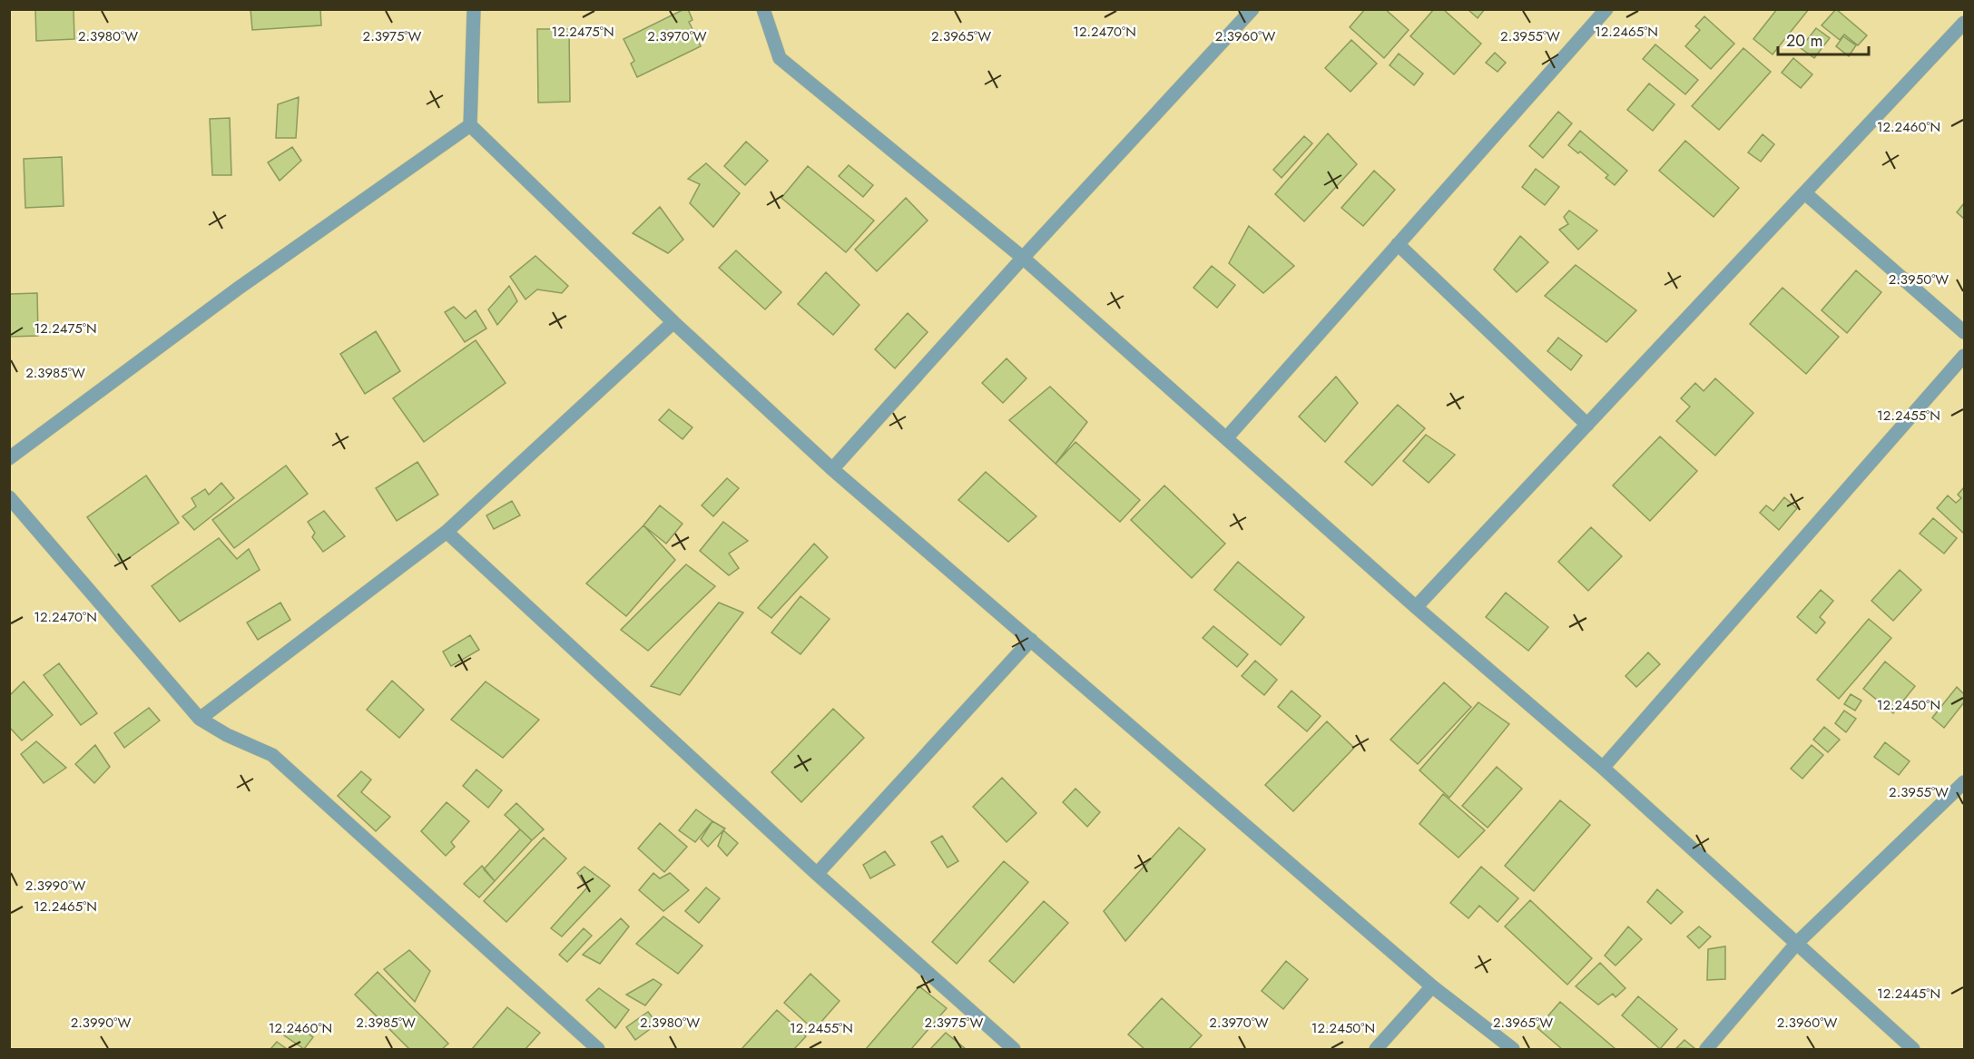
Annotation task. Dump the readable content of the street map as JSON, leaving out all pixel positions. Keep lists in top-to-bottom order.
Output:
{
  "scale_bar": "20 m",
  "coordinates": [
    "12.2475°N",
    "12.2470°N",
    "12.2465°N",
    "2.3980°W",
    "2.3975°W",
    "2.3970°W",
    "2.3965°W",
    "2.3960°W",
    "2.3955°W",
    "12.2460°N",
    "2.3950°W",
    "2.3985°W",
    "12.2455°N",
    "12.2450°N",
    "2.3990°W",
    "12.2445°N"
  ]
}
